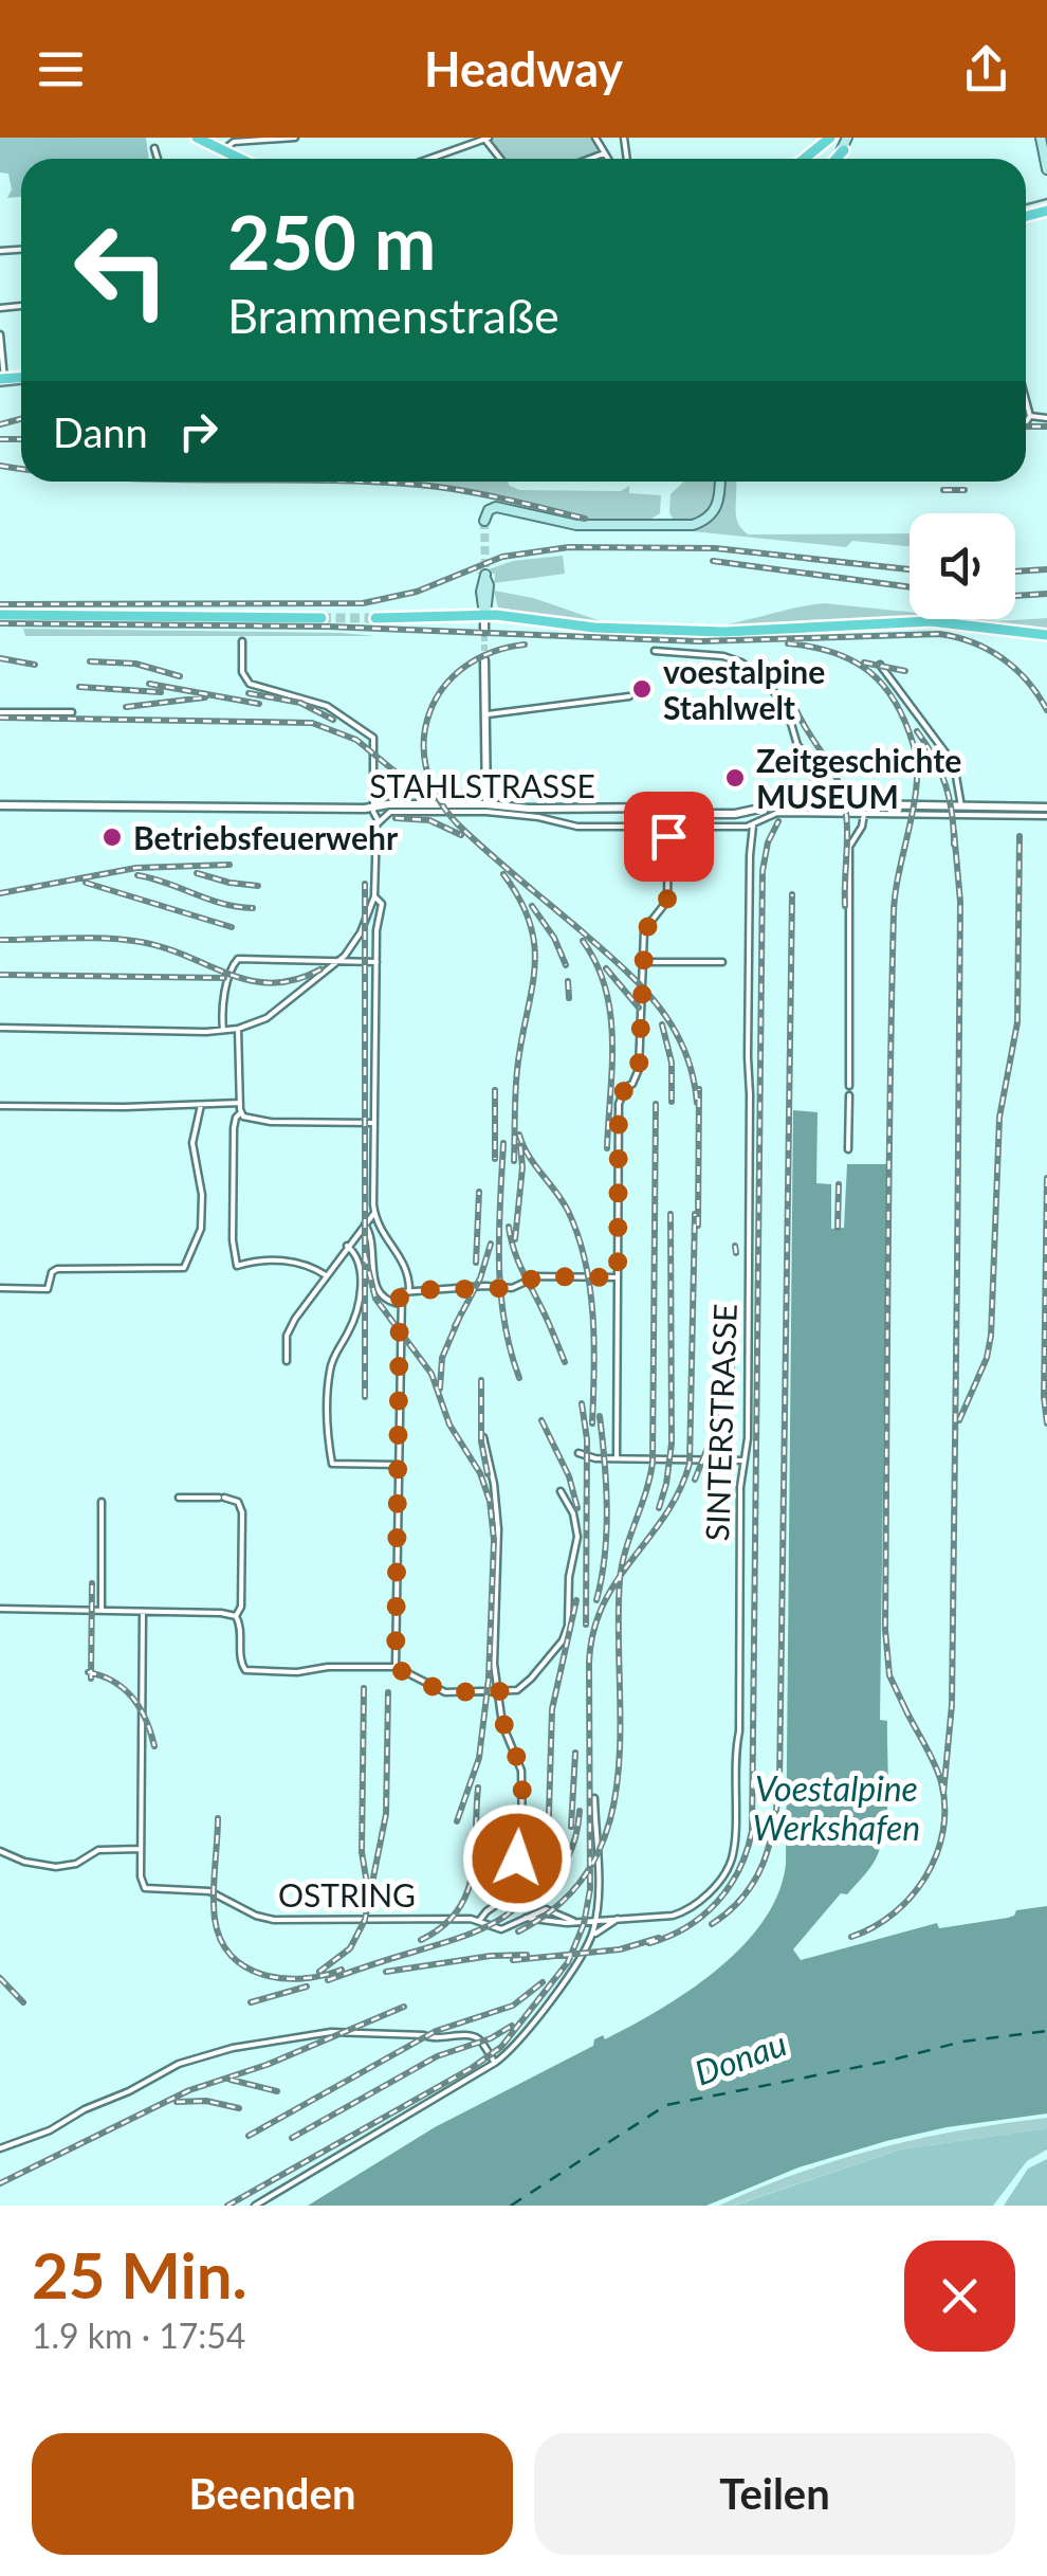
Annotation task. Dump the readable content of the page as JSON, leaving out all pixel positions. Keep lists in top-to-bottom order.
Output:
{
  "streets": {
    "street": ["STAHLSTRASSE", "SINTERSTRASSE", "OSTRING"]
  },
  "crossings": [
    ["SINTERSTRASSE", "OSTRING"]
  ],
  "water": ["Voestalpine Werkshafen", "Donau"],
  "places": ["voestalpine Stahlwelt", "Zeitgeschichte MUSEUM", "Betriebsfeuerwehr"],
  "page": {
    "header": "Headway",
    "turn": ["250 m", "Brammenstraße"],
    "then": "Dann",
    "heading": ["25 Min.", "1.9 km · 17:54"],
    "buttons": ["Beenden", "Teilen"]
  }
}
